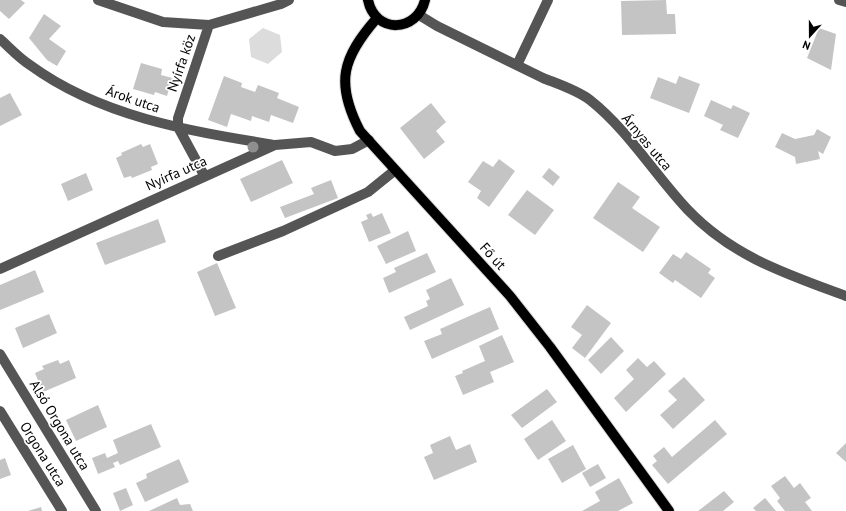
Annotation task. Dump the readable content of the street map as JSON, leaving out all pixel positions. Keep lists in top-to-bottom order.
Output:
{
  "streets": {
    "main road": ["Fő út"],
    "street": [
      "Nyírfa köz",
      "Árok utca",
      "Árnyas utca",
      "Nyírfa utca",
      "Alsó Orgona utca",
      "Orgona utca"
    ]
  },
  "crossings": [
    ["Nyírfa köz", "Árok utca"],
    ["Árok utca", "Nyírfa utca"],
    ["Nyírfa utca", "Fő út"]
  ],
  "north": "bottom"
}
